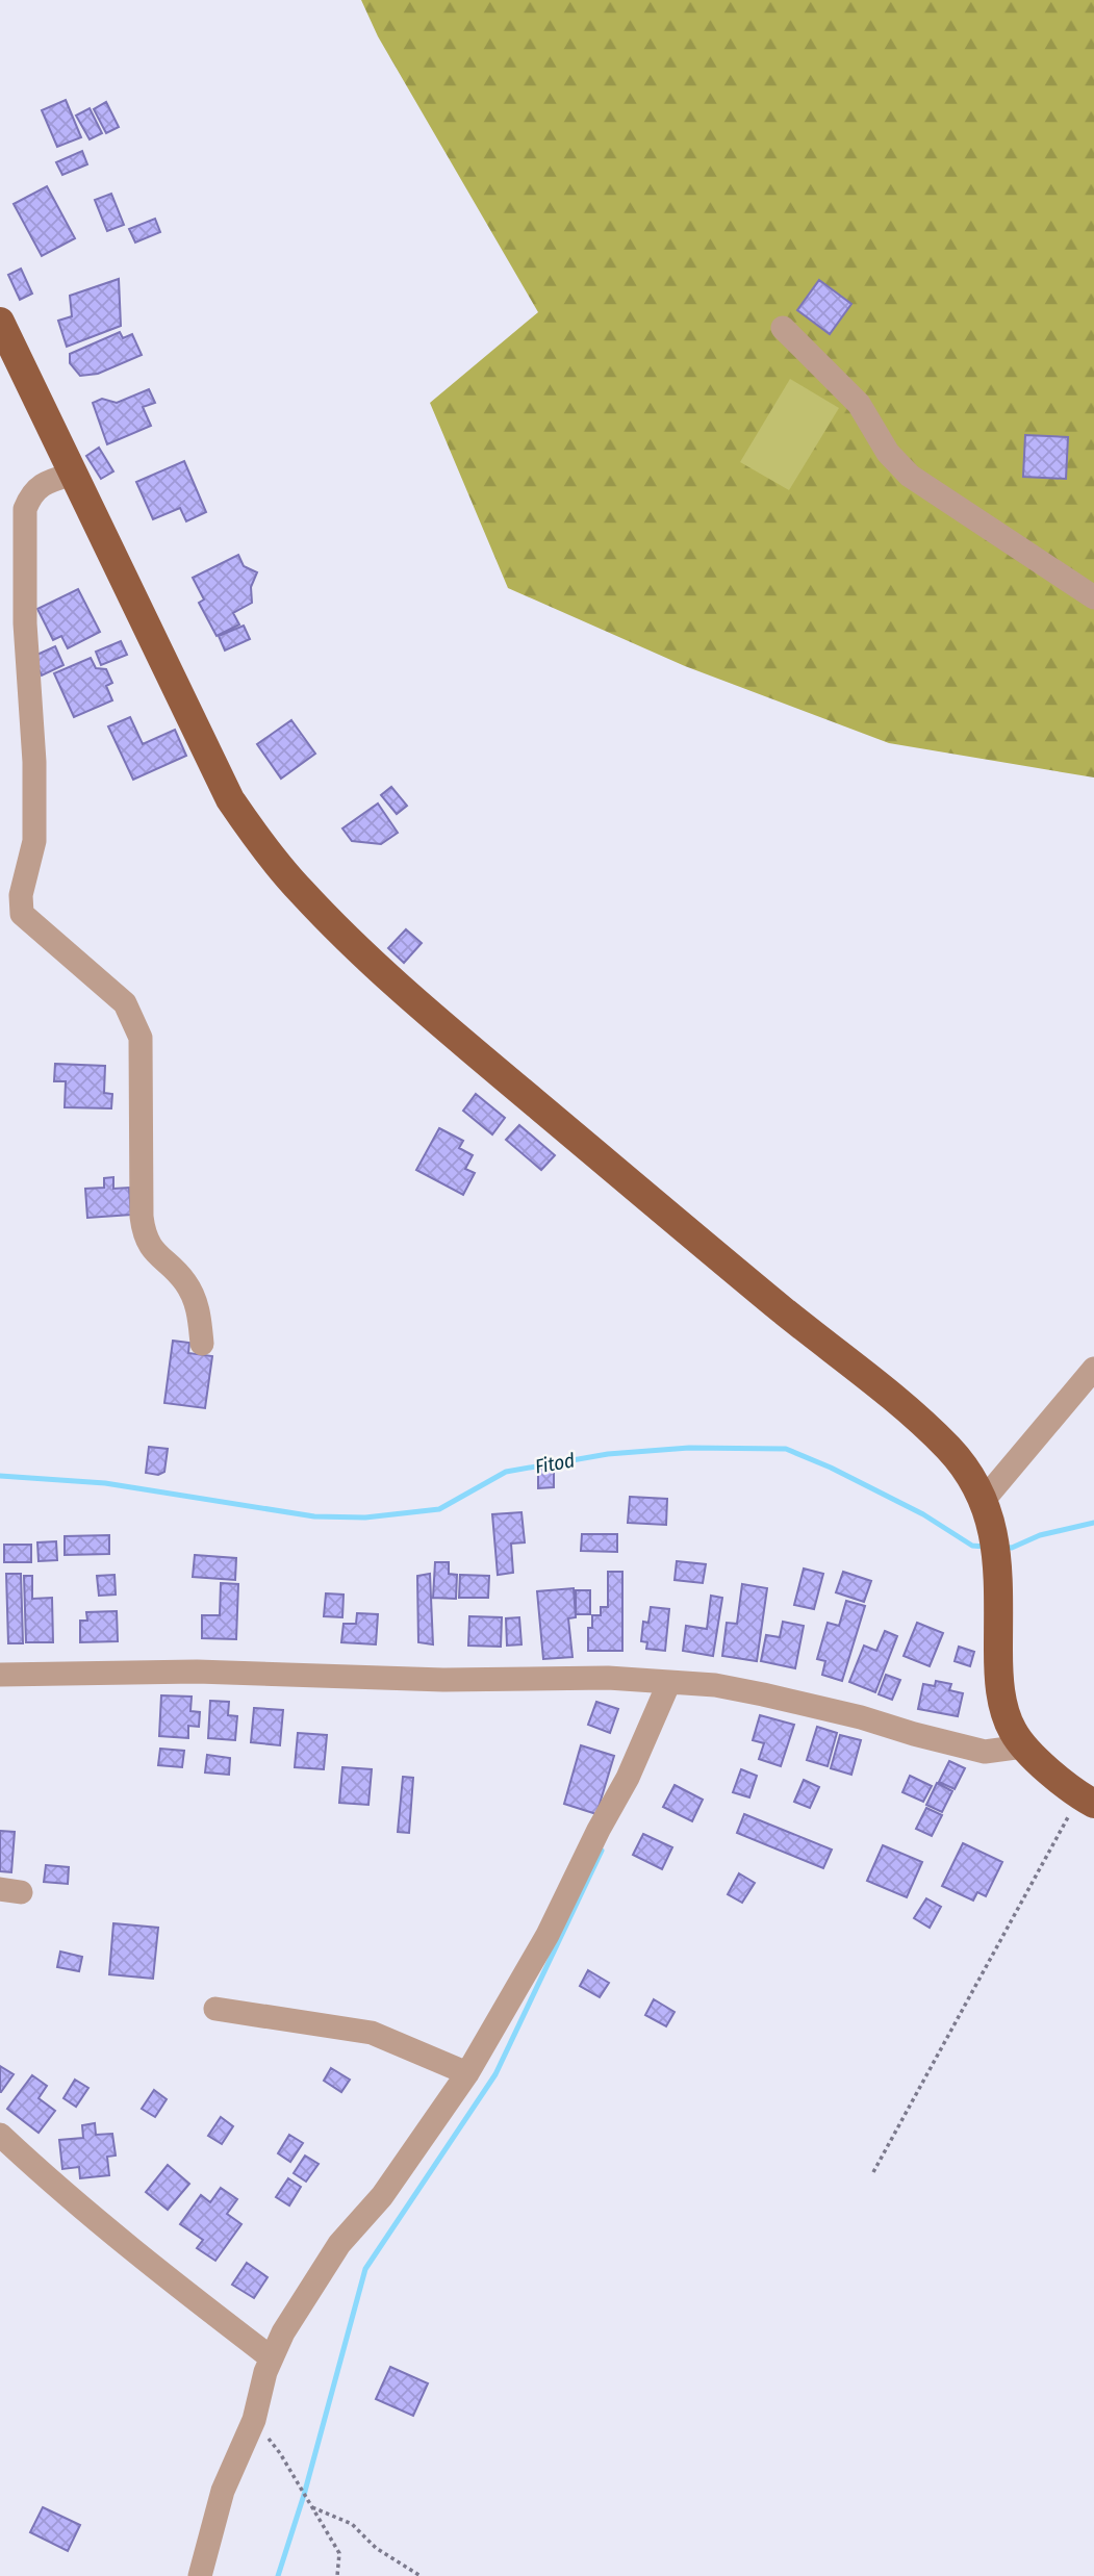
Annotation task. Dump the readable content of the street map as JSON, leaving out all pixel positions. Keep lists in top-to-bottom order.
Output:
{
  "water": ["Fitod"]
}
